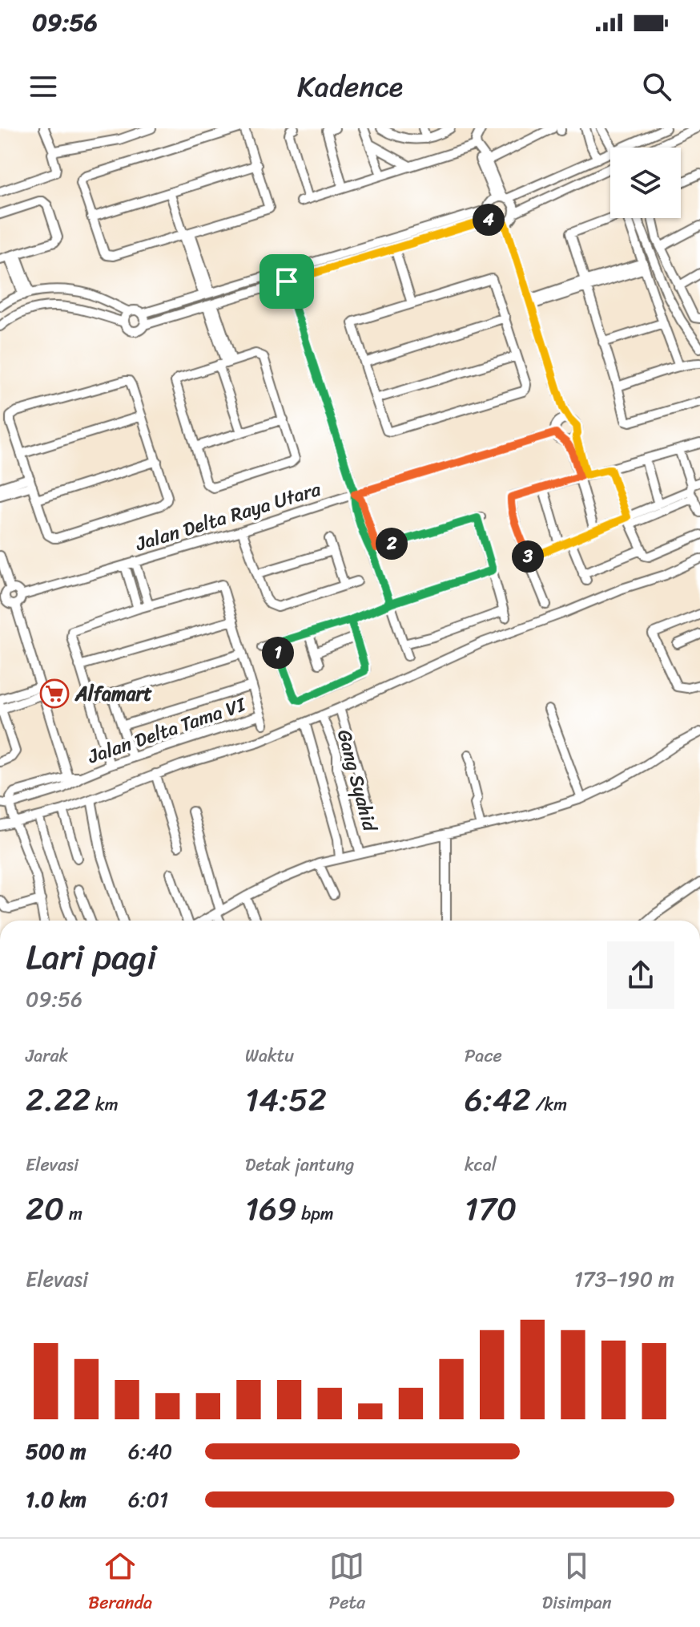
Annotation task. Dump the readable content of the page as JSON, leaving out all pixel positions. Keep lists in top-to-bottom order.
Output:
{
  "streets": {
    "street": ["Jalan Delta Raya Utara", "Jalan Delta Tama VI", "Gang Syahid"]
  },
  "places": {
    "supermarket": ["Alfamart"]
  },
  "page": {
    "status": "09:56",
    "header": "Kadence",
    "pins": [
      "4",
      "2",
      "3",
      "1"
    ],
    "heading": ["Lari pagi", "09:56"],
    "stats": [
      ["Jarak", "2.22 km"],
      ["Waktu", "14:52"],
      ["Pace", "6:42 /km"],
      ["Elevasi", "20 m"],
      ["Detak jantung", "169 bpm"],
      ["kcal", "170"]
    ],
    "chart": ["Elevasi", "173–190 m"],
    "list": [
      {
        "name": "500 m",
        "note": "6:40"
      },
      {
        "name": "1.0 km",
        "note": "6:01"
      }
    ],
    "tabs": ["Beranda", "Peta", "Disimpan"]
  }
}
